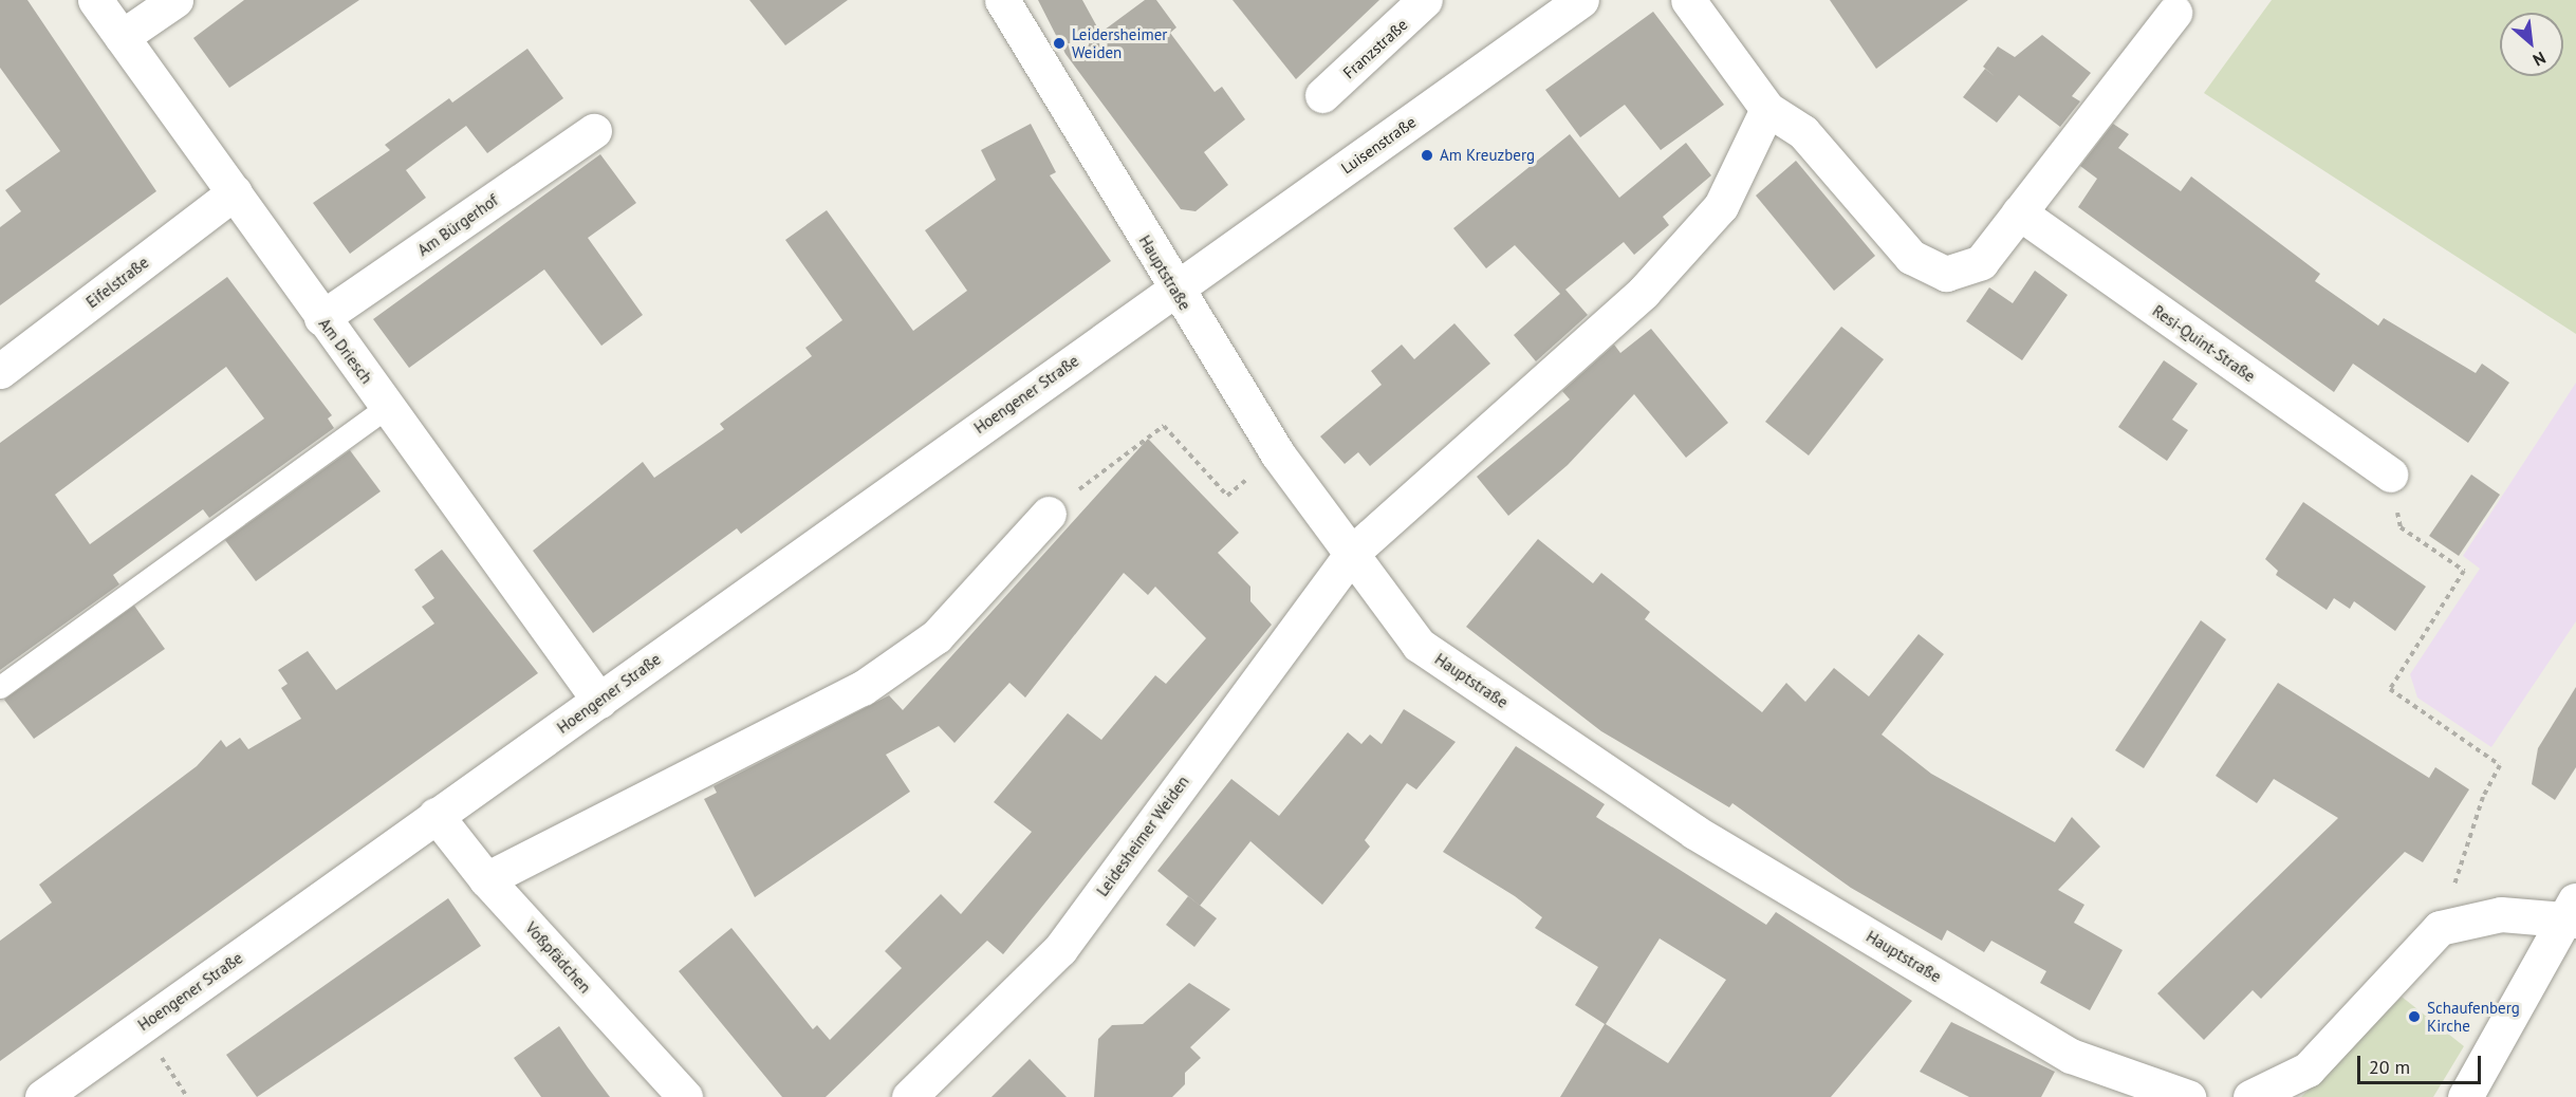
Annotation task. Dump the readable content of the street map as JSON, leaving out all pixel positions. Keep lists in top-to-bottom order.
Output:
{
  "streets": {
    "street": [
      "Franzstraße",
      "Luisenstraße",
      "Am Bürgerhof",
      "Hauptstraße",
      "Eifelstraße",
      "Resi-Quint-Straße",
      "Am Driesch",
      "Hoengener Straße",
      "Leidesheimer Weiden",
      "Voßpfädchen"
    ]
  },
  "crossings": [
    ["Luisenstraße", "Hauptstraße"],
    ["Luisenstraße", "Hoengener Straße"],
    ["Am Bürgerhof", "Am Driesch"],
    ["Hauptstraße", "Hoengener Straße"],
    ["Hauptstraße", "Leidesheimer Weiden"],
    ["Eifelstraße", "Am Driesch"],
    ["Am Driesch", "Hoengener Straße"],
    ["Hoengener Straße", "Voßpfädchen"]
  ],
  "places": ["Leidersheimer Weiden", "Am Kreuzberg", "Schaufenberg Kirche"],
  "scale_bar": "20 m",
  "north": "bottom right"
}
